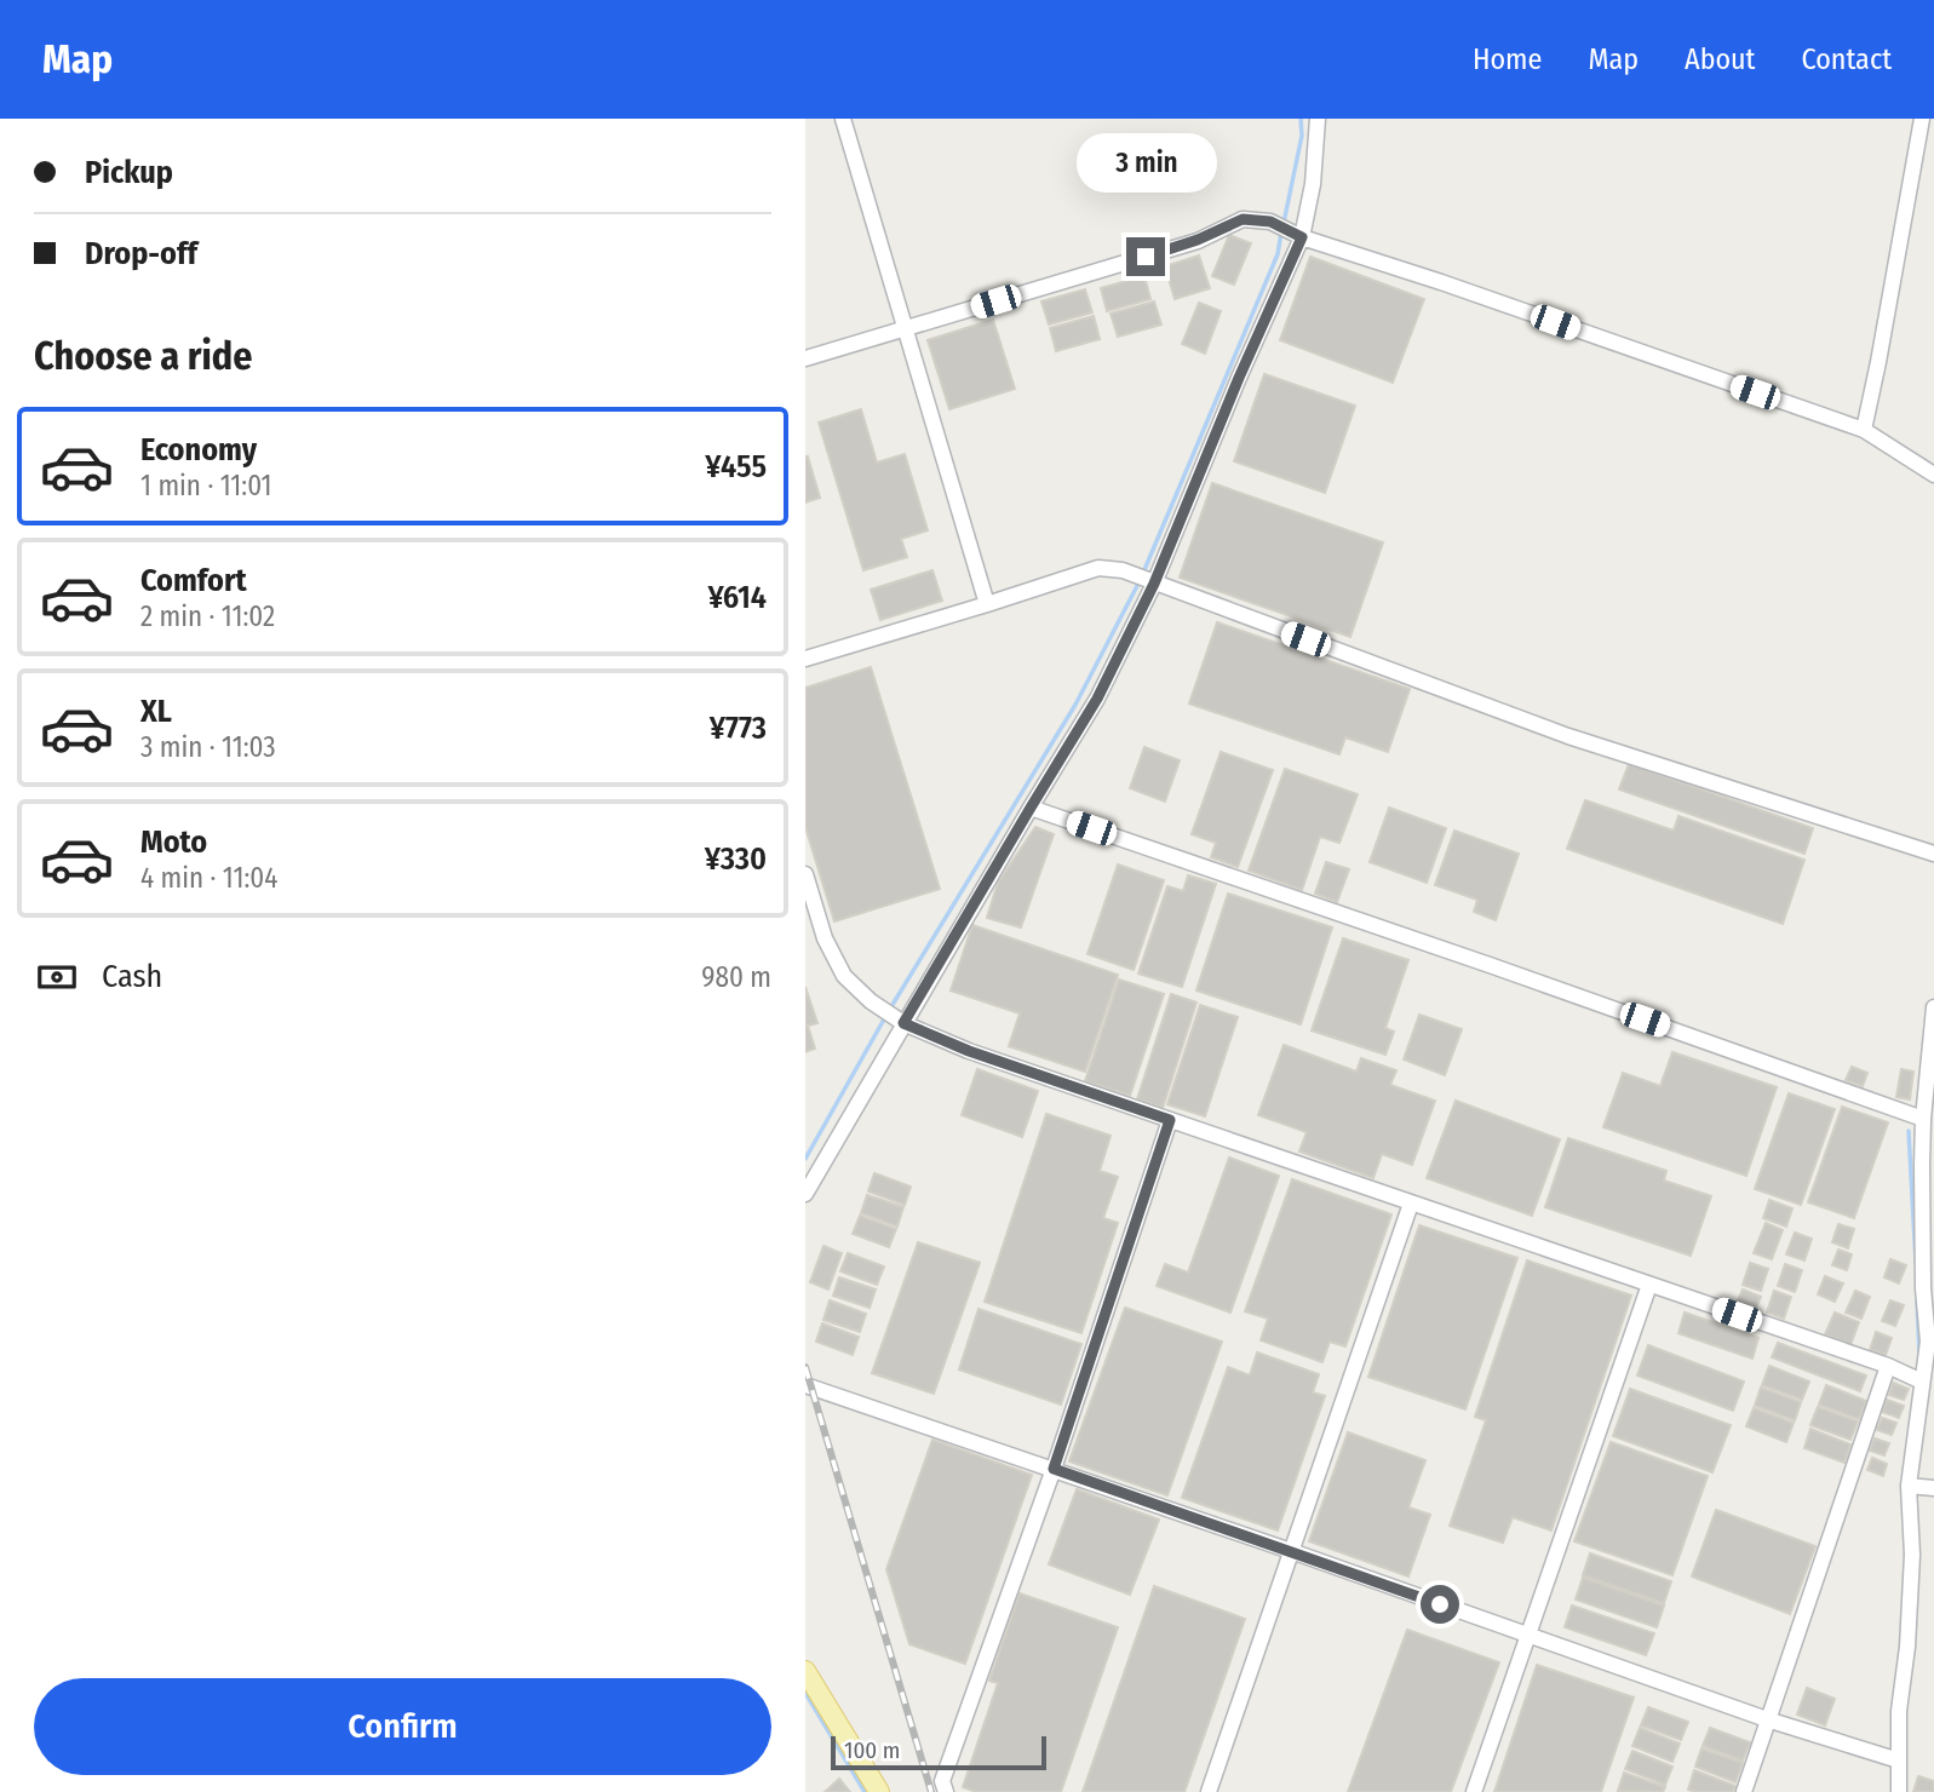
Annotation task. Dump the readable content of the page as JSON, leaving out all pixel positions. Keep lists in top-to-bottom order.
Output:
{
  "scale_bar": "100 m",
  "page": {
    "header": "Map",
    "nav": [
      "Home",
      "Map",
      "About",
      "Contact"
    ],
    "banner": ["Pickup", "Drop-off"],
    "bubble": "3 min",
    "heading": "Choose a ride",
    "list": [
      {
        "name": "Economy",
        "note": "1 min · 11:01",
        "value": "¥455"
      },
      {
        "name": "Comfort",
        "note": "2 min · 11:02",
        "value": "¥614"
      },
      {
        "name": "XL",
        "note": "3 min · 11:03",
        "value": "¥773"
      },
      {
        "name": "Moto",
        "note": "4 min · 11:04",
        "value": "¥330"
      }
    ],
    "pay": ["Cash", "980 m"],
    "buttons": "Confirm",
    "scale": "100 m"
  }
}
